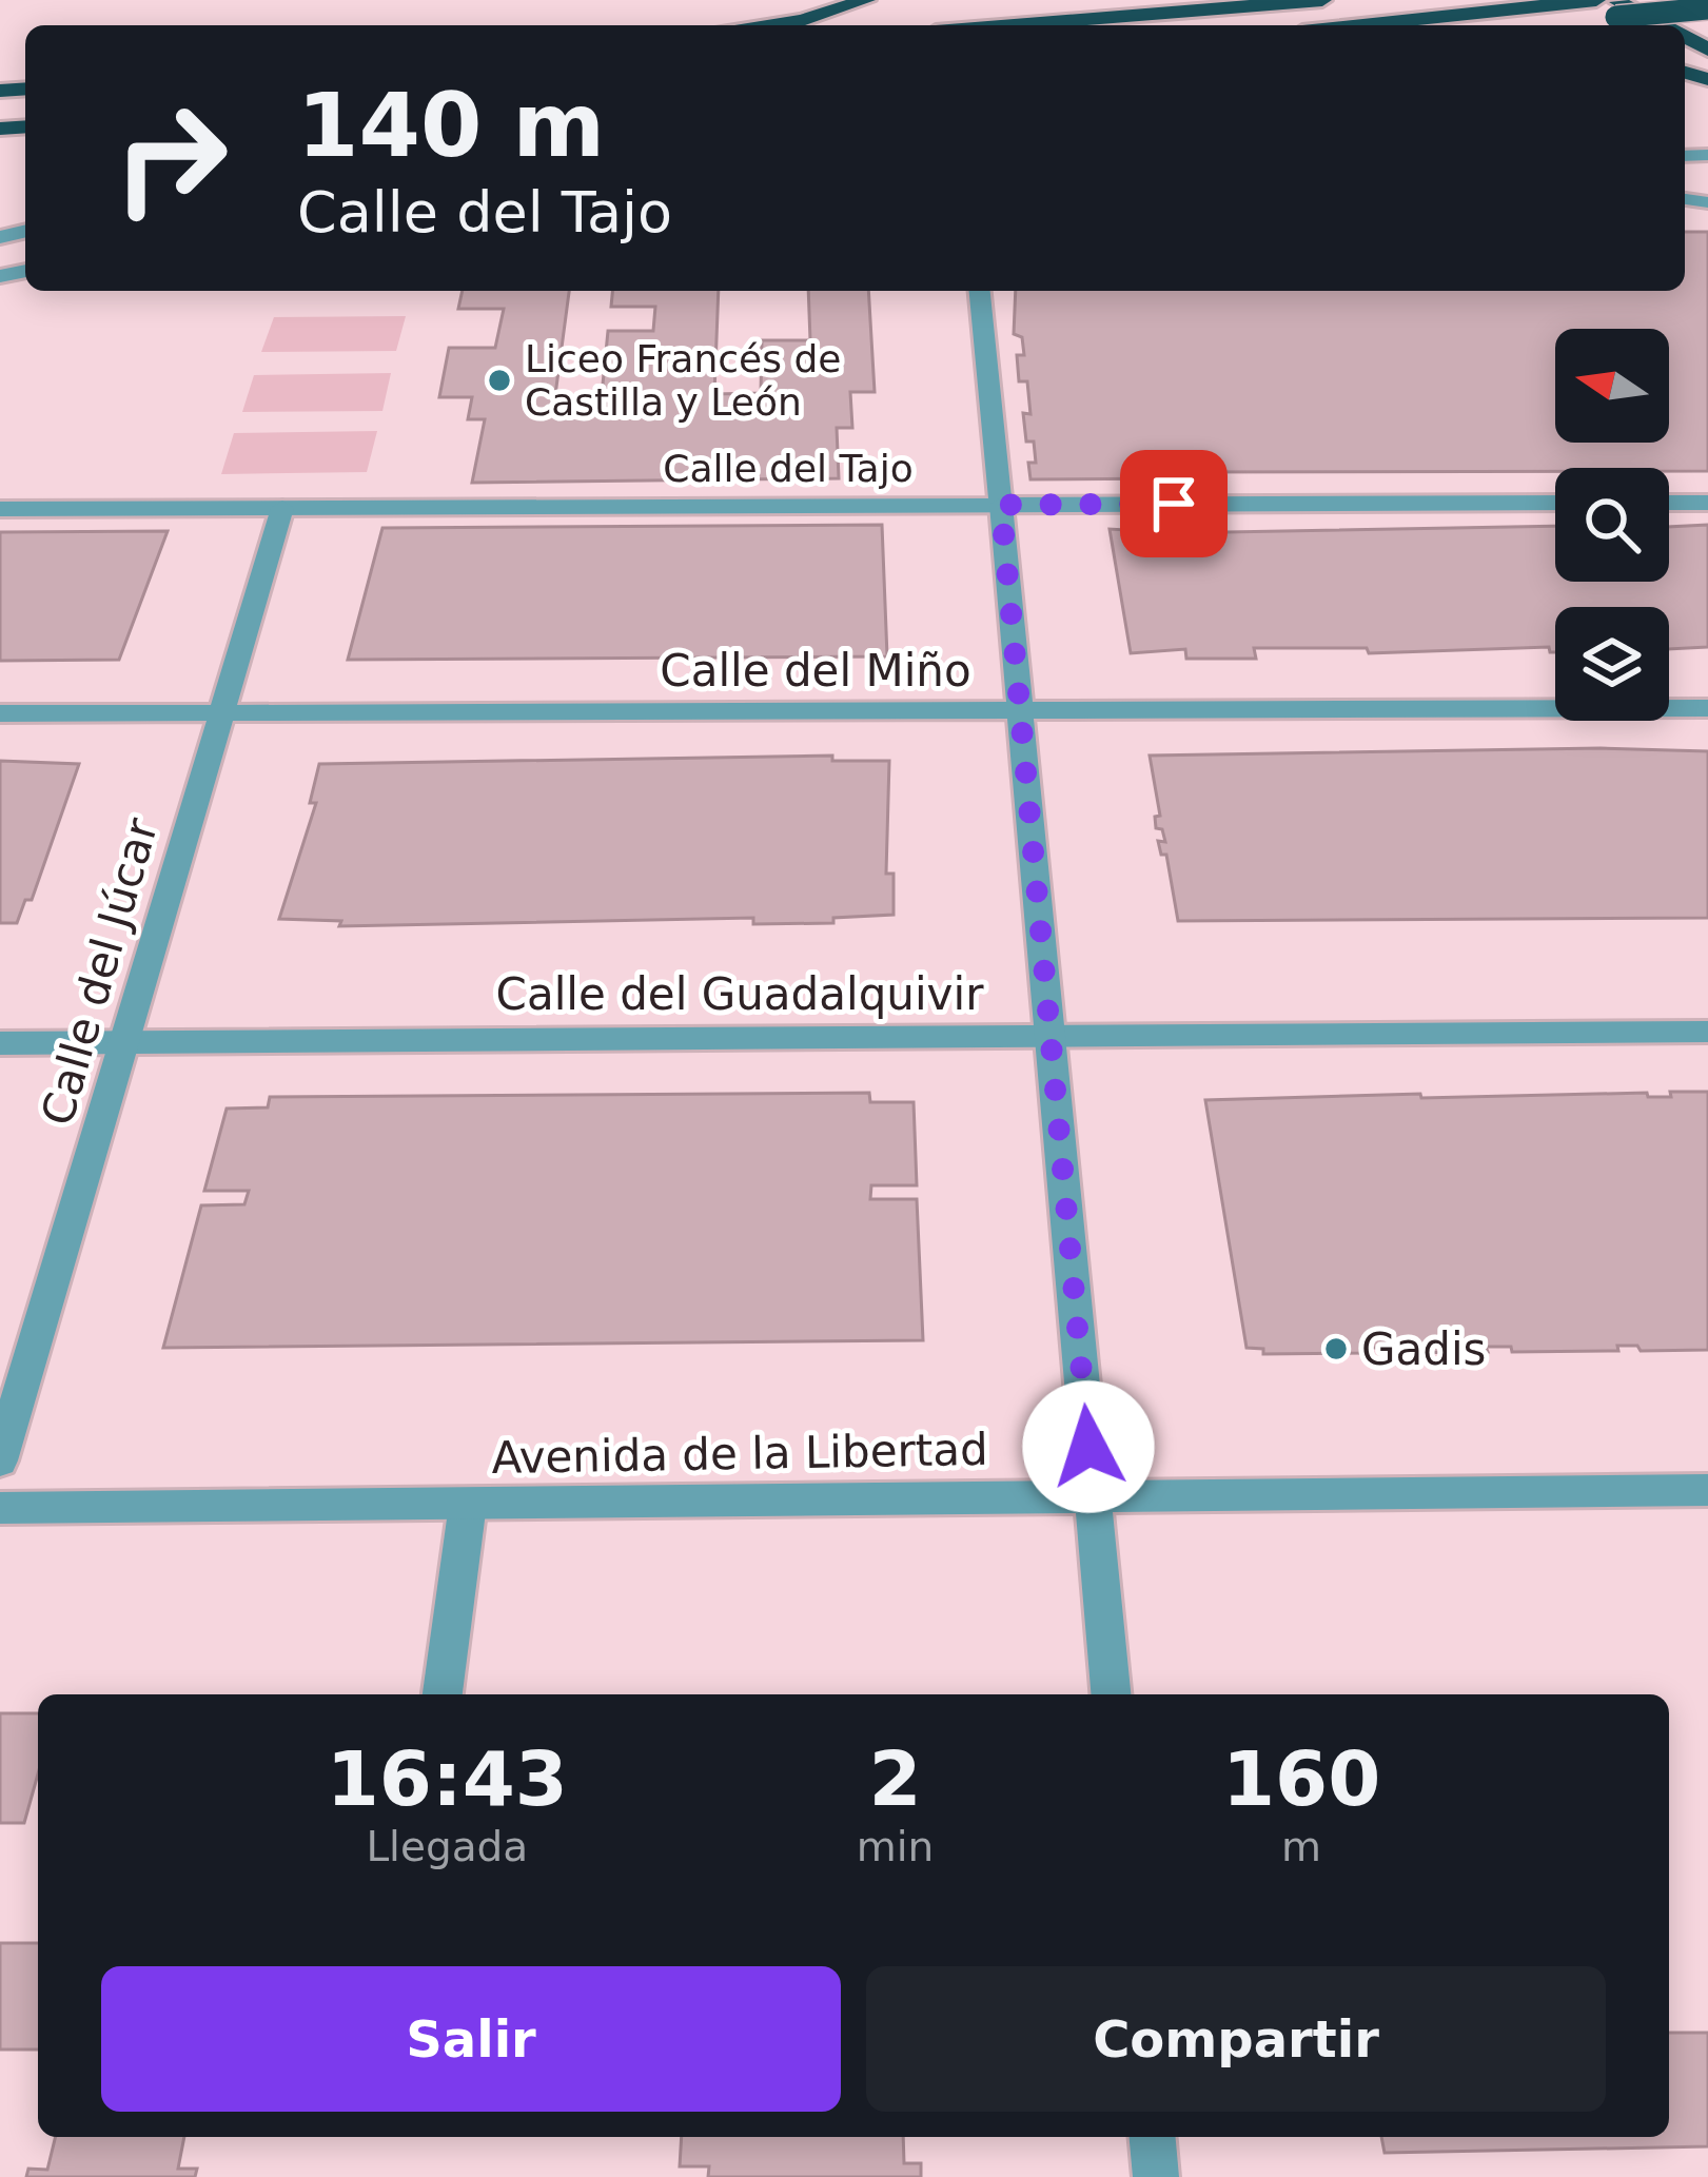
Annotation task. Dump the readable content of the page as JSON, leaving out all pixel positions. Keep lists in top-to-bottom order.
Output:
{
  "streets": {
    "street": [
      "Calle del Tajo",
      "Calle del Miño",
      "Calle del Júcar",
      "Calle del Guadalquivir",
      "Avenida de la Libertad"
    ]
  },
  "crossings": [
    ["Calle del Tajo", "Calle del Júcar"],
    ["Calle del Miño", "Calle del Júcar"],
    ["Calle del Júcar", "Calle del Guadalquivir"]
  ],
  "places": ["Liceo Francés de Castilla y León", "Gadis"],
  "north": "left",
  "page": {
    "turn": ["140 m", "Calle del Tajo"],
    "eta": [
      "16:43",
      "Llegada",
      "2",
      "min",
      "160",
      "m"
    ],
    "buttons": ["Salir", "Compartir"]
  }
}
